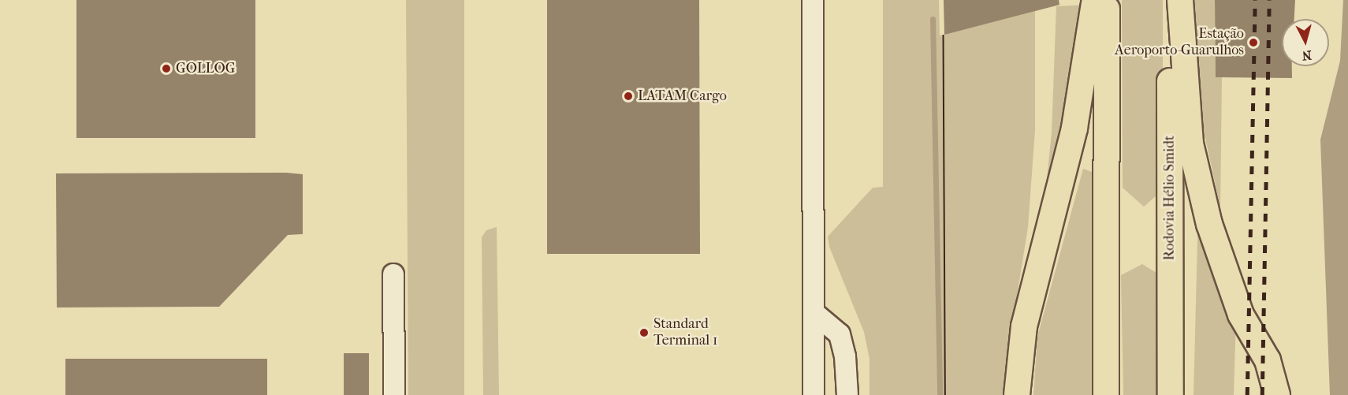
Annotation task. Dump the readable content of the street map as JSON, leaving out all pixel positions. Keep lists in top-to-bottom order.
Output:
{
  "streets": {
    "main road": ["Rodovia Hélio Smidt"]
  },
  "places": [
    "Estação Aeroporto-Guarulhos",
    "GOLLOG",
    "LATAM Cargo",
    "Standard Terminal 1"
  ],
  "north": "bottom"
}
